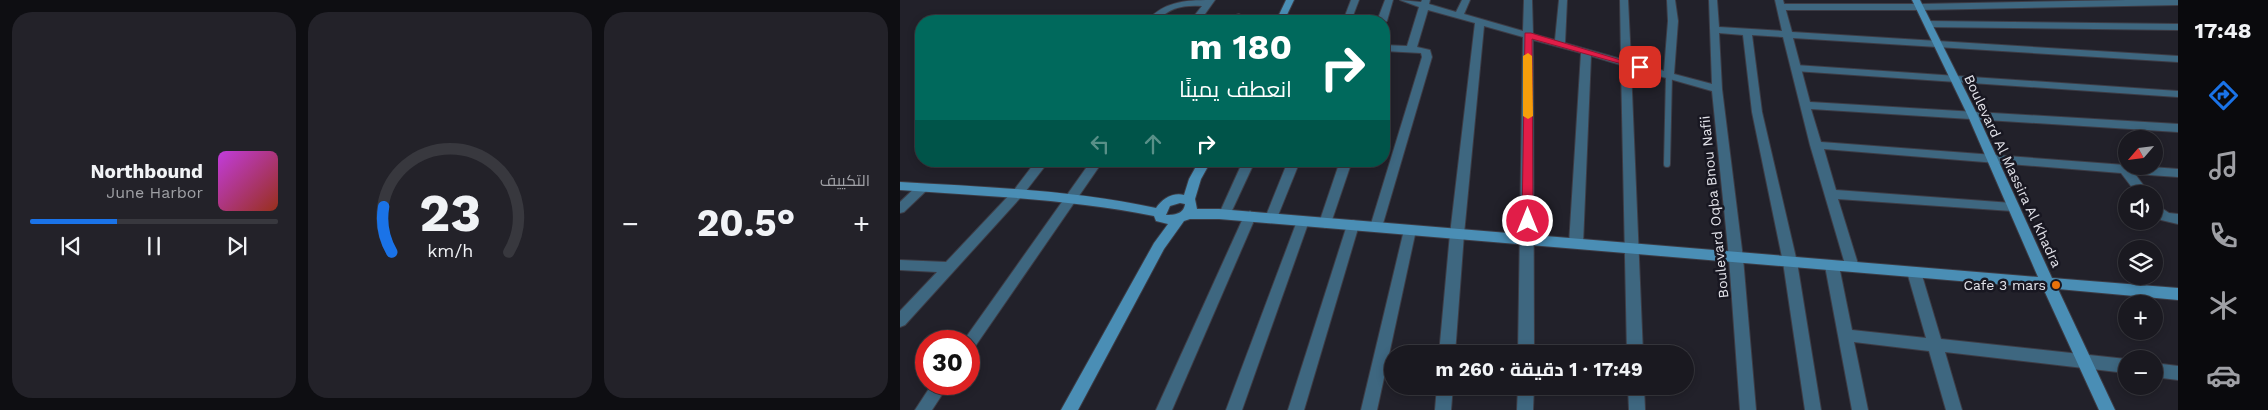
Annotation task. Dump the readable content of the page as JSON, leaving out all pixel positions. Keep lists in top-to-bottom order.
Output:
{
  "streets": {
    "street": ["Boulevard Al Massira Al Khadra", "Boulevard Oqba Bnou Nafii"]
  },
  "places": ["Cafe 3 mars"],
  "north": "bottom left",
  "page": {
    "tabs": "17:48",
    "tile": "التكييف",
    "turn": ["180 m", "انعطف يمينًا"],
    "map_buttons": ["+", "−"],
    "song": ["Northbound", "June Harbor"],
    "heat": ["−", "20.5°", "+"],
    "limit": "30",
    "trip": "17:49 · 1 دقيقة · 260 m",
    "gauge": ["23", "km/h"]
  }
}
